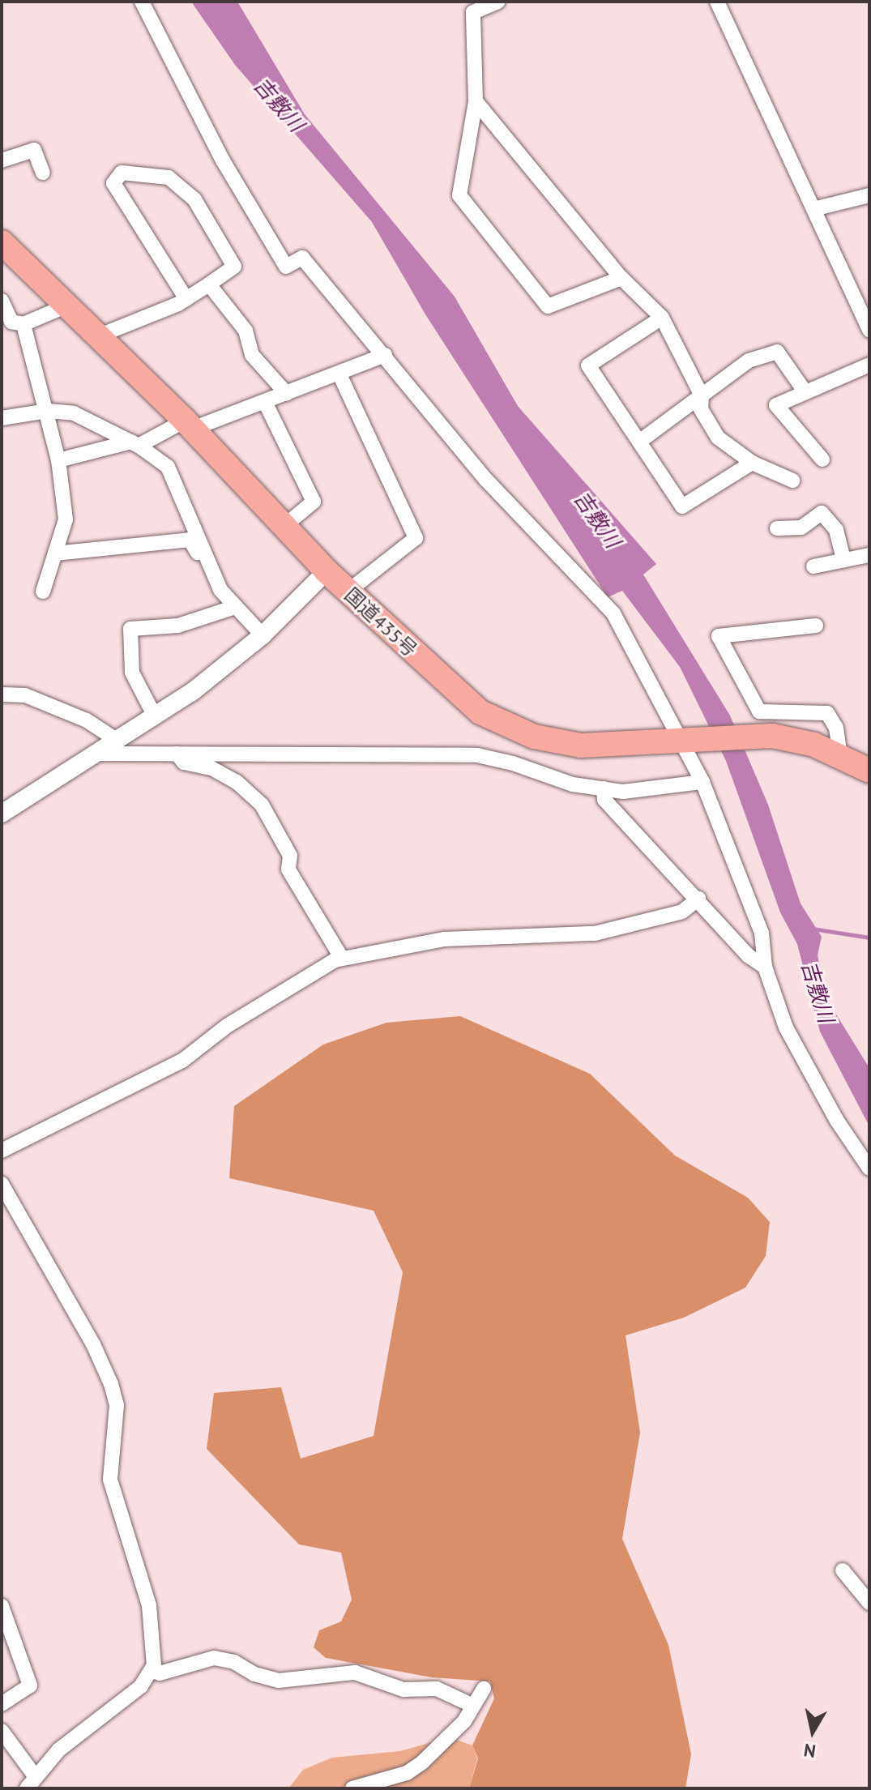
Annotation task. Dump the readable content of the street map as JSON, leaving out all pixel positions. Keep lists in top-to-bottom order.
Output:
{
  "streets": {
    "highway": ["国道435号"]
  },
  "water": ["吉敷川"],
  "north": "bottom"
}
